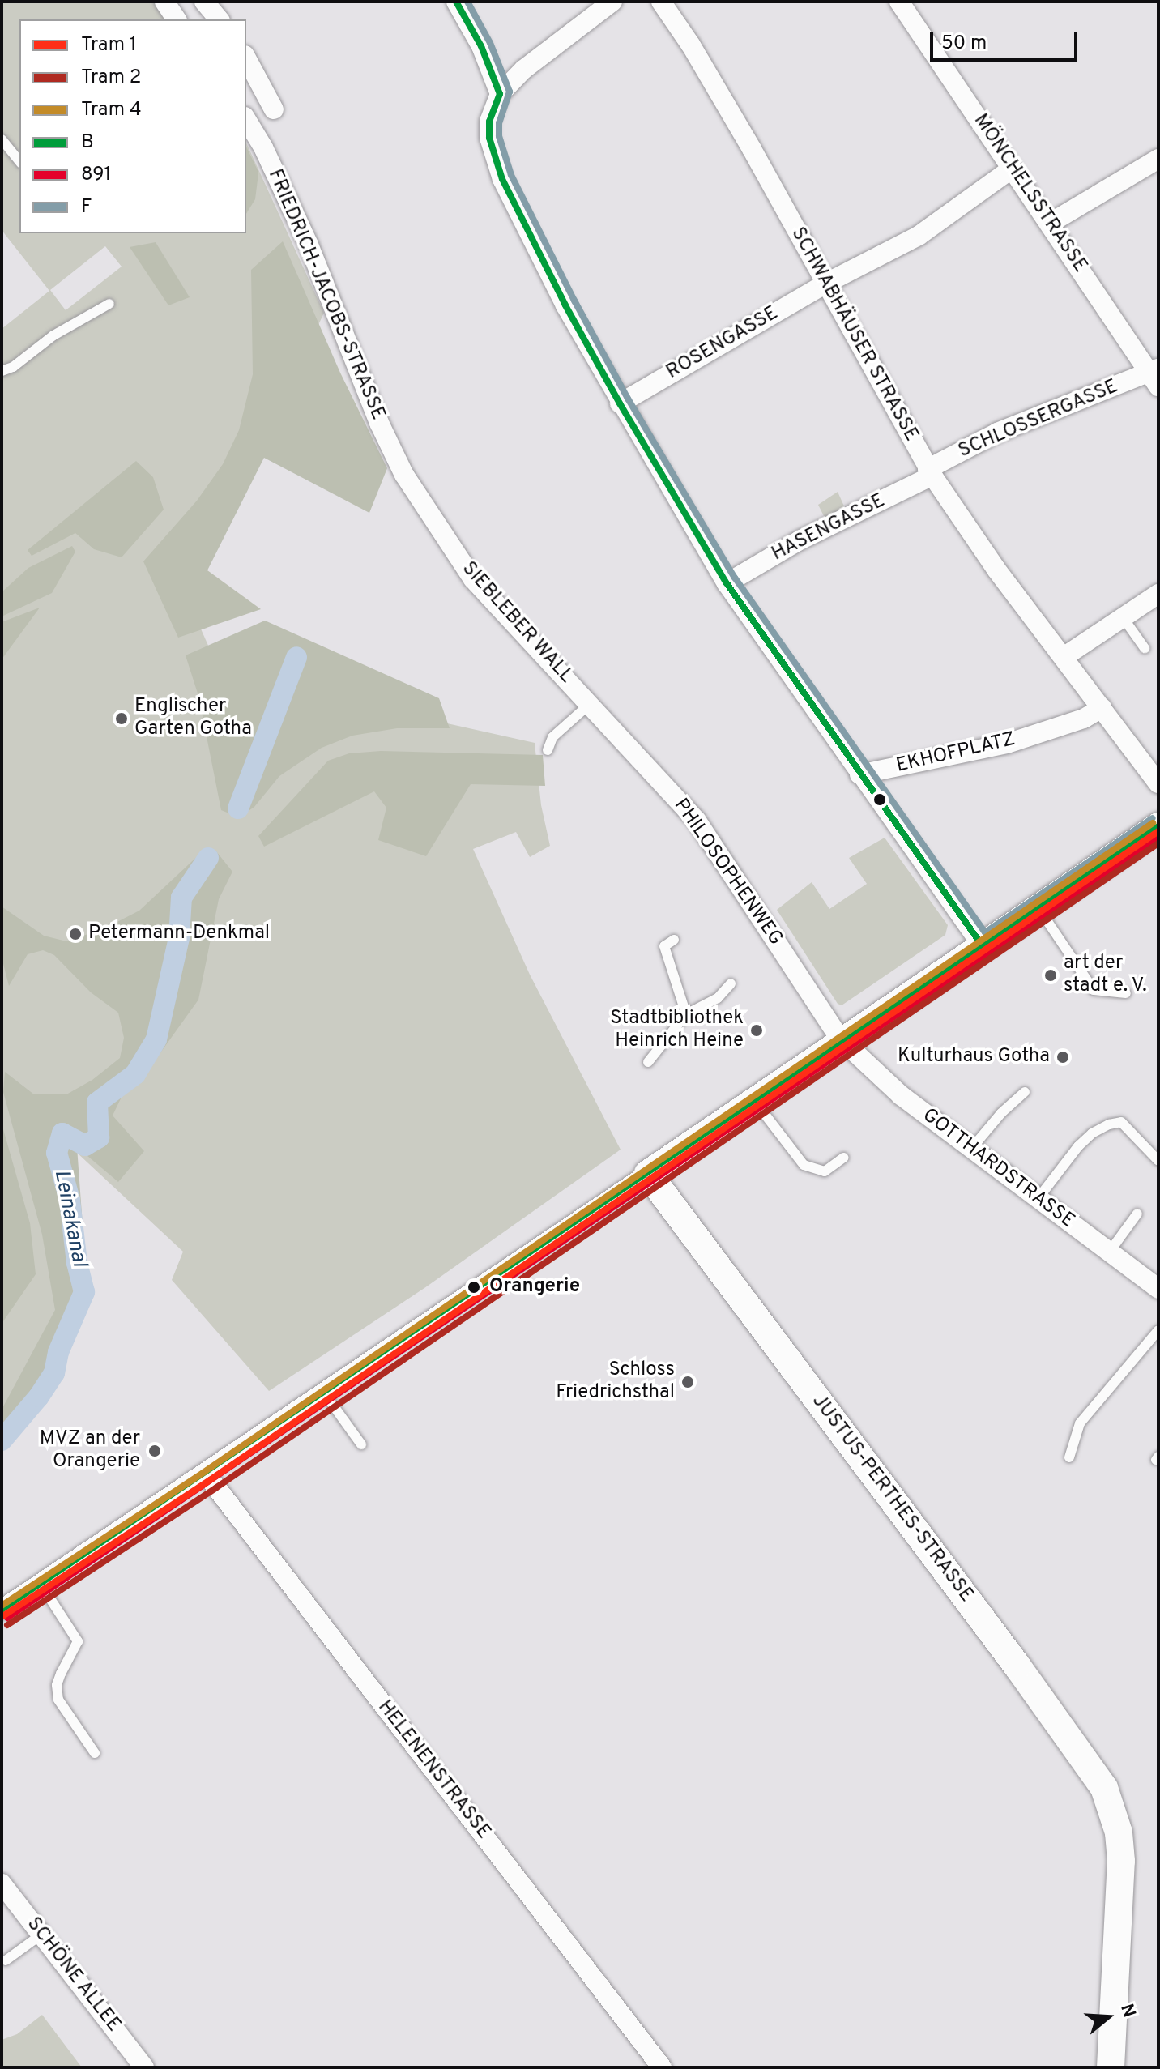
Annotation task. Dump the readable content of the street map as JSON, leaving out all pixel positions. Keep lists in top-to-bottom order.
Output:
{
  "streets": {
    "main road": ["JUSTUS-PERTHES-STRASSE"],
    "street": [
      "MÖNCHELSSTRASSE",
      "FRIEDRICH-JACOBS-STRASSE",
      "SCHWABHÄUSER STRASSE",
      "ROSENGASSE",
      "SCHLOSSERGASSE",
      "HASENGASSE",
      "SIEBLEBER WALL",
      "EKHOFPLATZ",
      "PHILOSOPHENWEG",
      "GOTTHARDSTRASSE",
      "HELENENSTRASSE",
      "SCHÖNE ALLEE"
    ]
  },
  "crossings": [
    ["MÖNCHELSSTRASSE", "ROSENGASSE"],
    ["MÖNCHELSSTRASSE", "SCHLOSSERGASSE"],
    ["FRIEDRICH-JACOBS-STRASSE", "SIEBLEBER WALL"],
    ["SCHWABHÄUSER STRASSE", "ROSENGASSE"],
    ["SCHWABHÄUSER STRASSE", "SCHLOSSERGASSE"],
    ["SCHWABHÄUSER STRASSE", "HASENGASSE"],
    ["SCHLOSSERGASSE", "HASENGASSE"],
    ["SIEBLEBER WALL", "PHILOSOPHENWEG"],
    ["PHILOSOPHENWEG", "GOTTHARDSTRASSE"]
  ],
  "water": ["Leinakanal"],
  "places": [
    "Englischer Garten Gotha",
    "Petermann-Denkmal",
    "art der stadt e. V.",
    "Stadtbibliothek Heinrich Heine",
    "Kulturhaus Gotha",
    "Orangerie",
    "Schloss Friedrichsthal",
    "MVZ an der Orangerie"
  ],
  "lines": [
    "transit line B",
    "transit line F",
    "tram line 4",
    "tram line 1",
    "transit line 891",
    "tram line 2"
  ],
  "legend": [
    "Tram 1",
    "Tram 2",
    "Tram 4",
    "B",
    "891",
    "F"
  ],
  "scale_bar": "50 m",
  "north": "right"
}
